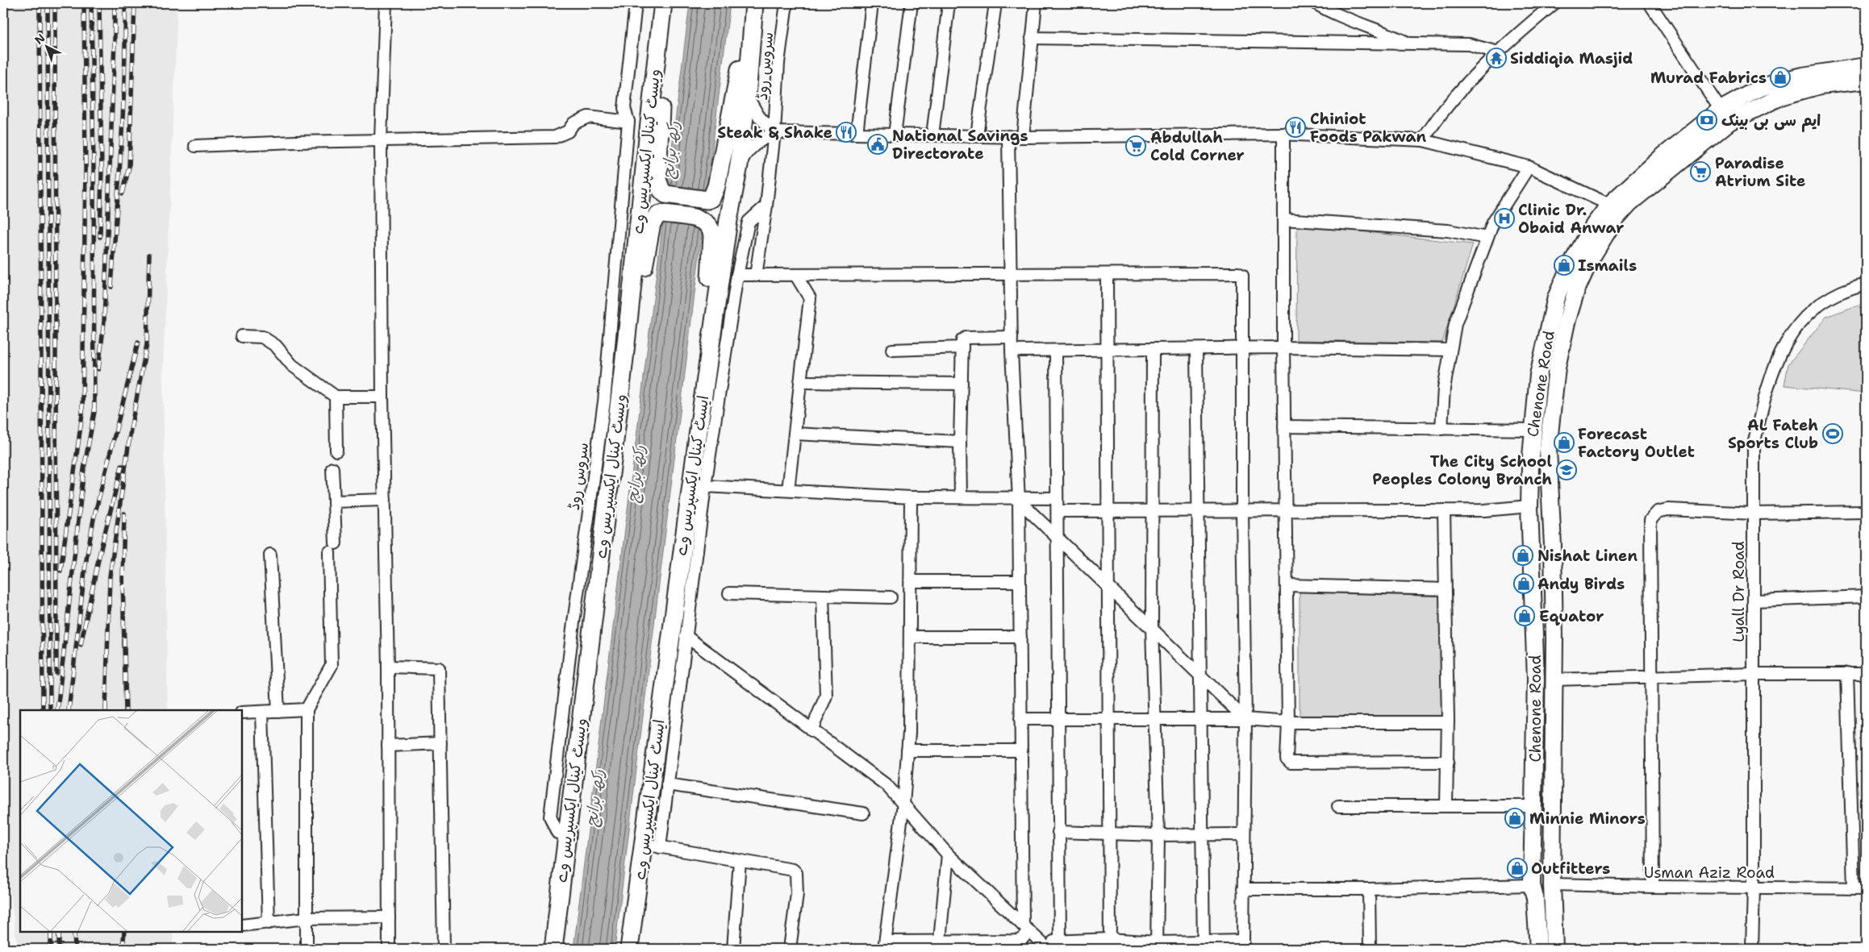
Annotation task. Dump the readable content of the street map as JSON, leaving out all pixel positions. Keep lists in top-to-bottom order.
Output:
{
  "streets": {
    "main road": ["ویسٹ کینال ایکسپریس وے", "ایسٹ کینال ایکسپریس وے"],
    "street": [
      "سروس روڈ",
      "Chenone Road",
      "Lyall Dr Road",
      "Usman Aziz Road"
    ]
  },
  "crossings": [
    ["Chenone Road", "Usman Aziz Road"],
    ["Lyall Dr Road", "Usman Aziz Road"]
  ],
  "water": ["رکھ برانچ"],
  "places": {
    "temple": ["Siddiqia Masjid"],
    "shop": [
      "Murad Fabrics",
      "Ismails",
      "Forecast Factory Outlet",
      "Nishat Linen",
      "Andy Birds",
      "Equator",
      "Minnie Minors",
      "Outfitters"
    ],
    "bank": ["ایم سی بی بینک"],
    "restaurant": ["Chiniot Foods Pakwan", "Steak & Shake"],
    "public building": ["National Savings Directorate"],
    "supermarket": ["Abdullah Cold Corner", "Paradise Atrium Site"],
    "hospital": ["Clinic Dr. Obaid Anwar"],
    "sports": ["AL Fateh Sports Club"],
    "school or university": ["The City School Peoples Colony Branch"]
  },
  "north": "top left"
}
